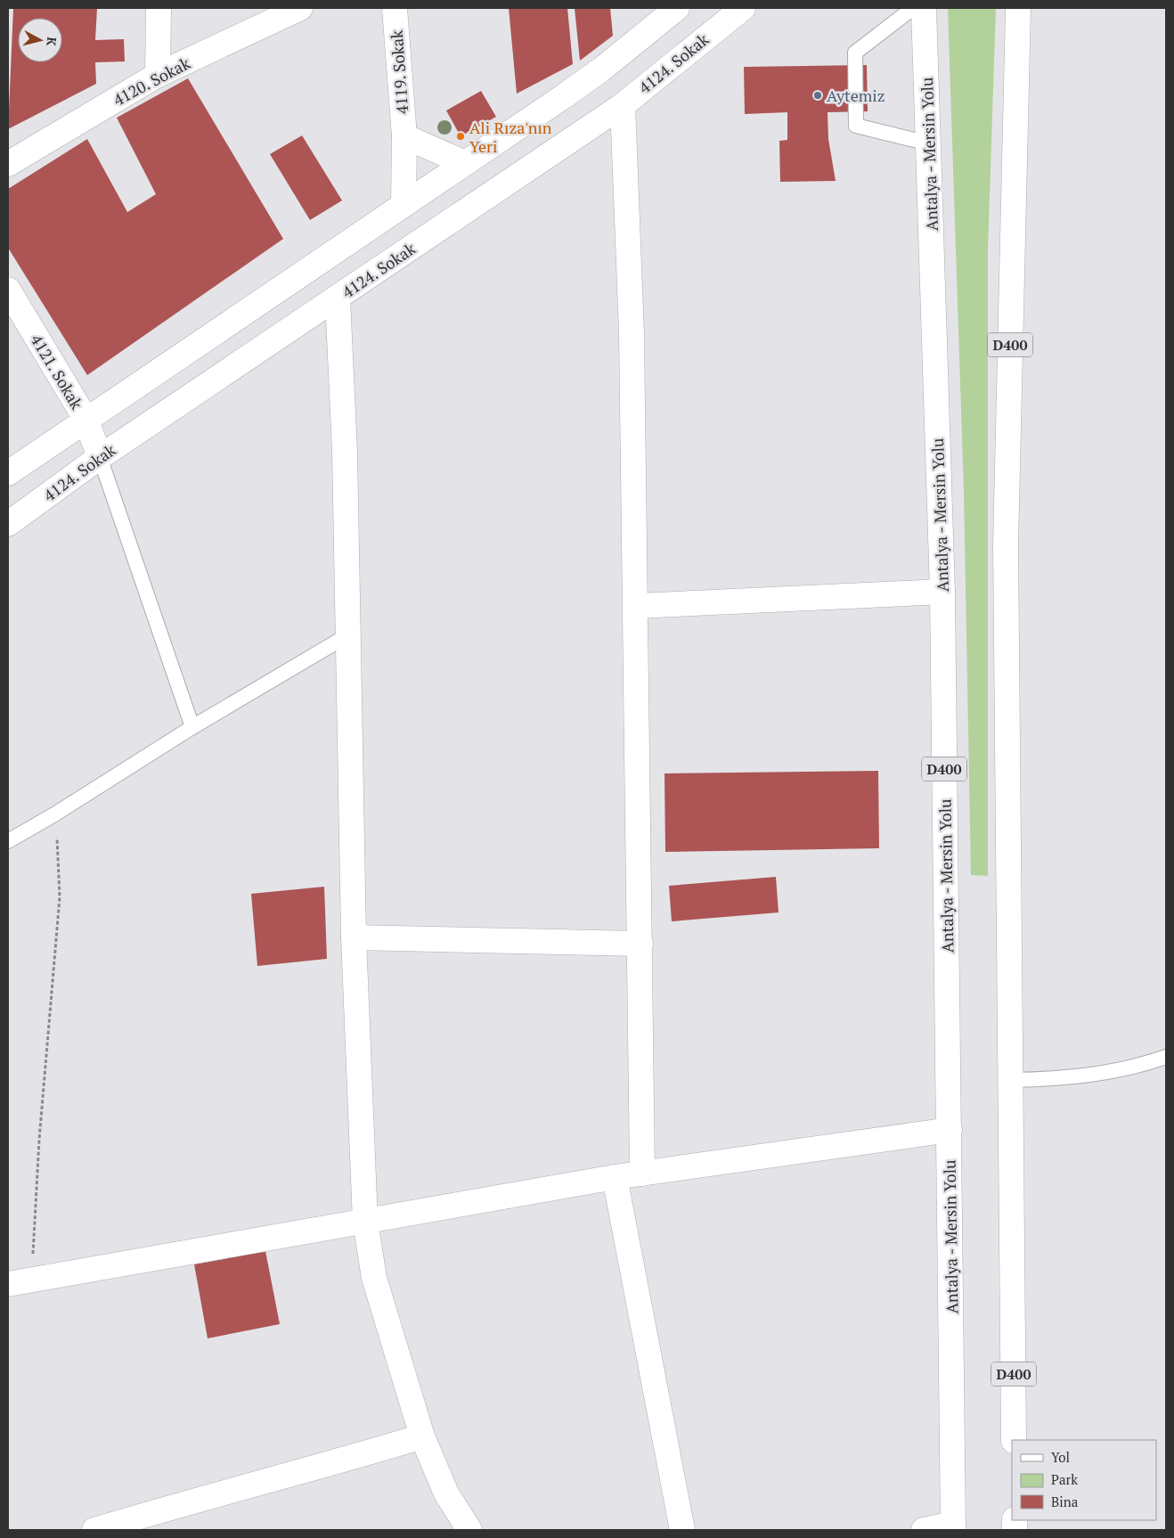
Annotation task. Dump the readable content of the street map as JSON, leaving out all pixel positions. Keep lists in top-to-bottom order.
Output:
{
  "streets": {
    "main road": [
      "4124. Sokak",
      "4119. Sokak",
      "4120. Sokak",
      "Antalya - Mersin Yolu",
      "D400",
      "4121. Sokak"
    ]
  },
  "crossings": [
    ["4124. Sokak", "4121. Sokak"]
  ],
  "places": ["Aytemiz", "Ali Rıza'nın Yeri"],
  "legend": ["Yol", "Park", "Bina"],
  "north": "right"
}
